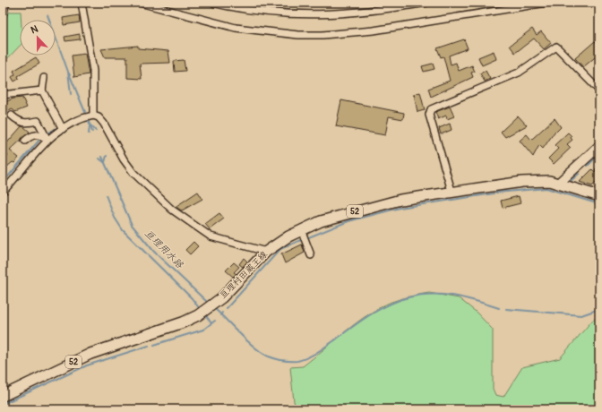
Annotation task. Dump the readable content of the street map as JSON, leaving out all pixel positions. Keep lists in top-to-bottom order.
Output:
{
  "streets": {
    "main road": ["52", "亘理村田蔵王線"]
  },
  "water": ["亘理用水路"],
  "north": "top"
}
